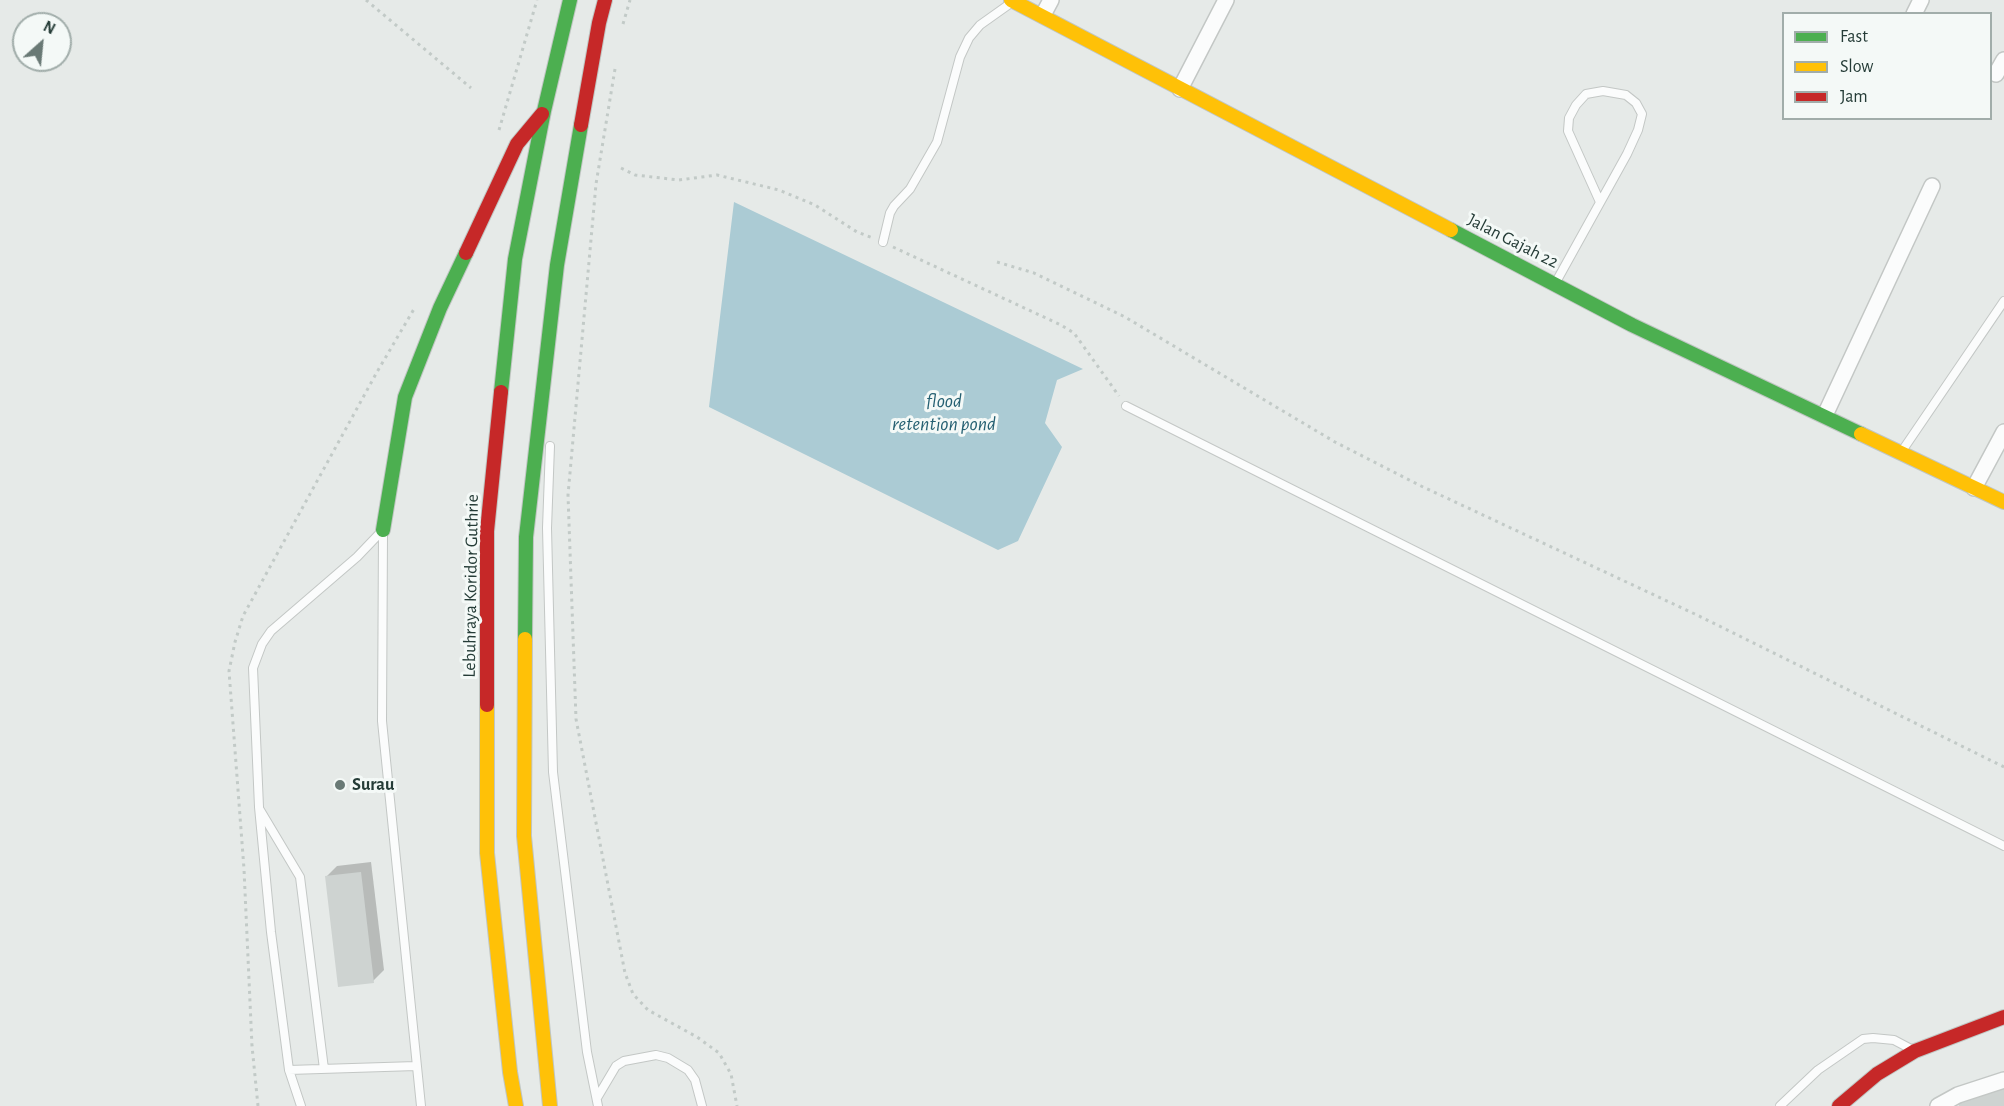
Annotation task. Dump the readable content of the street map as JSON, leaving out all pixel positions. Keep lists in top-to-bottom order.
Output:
{
  "streets": {
    "main road": ["Jalan Gajah 22", "Lebuhraya Koridor Guthrie"]
  },
  "water": ["flood retention pond"],
  "places": ["Surau"],
  "legend": ["Fast", "Slow", "Jam"],
  "north": "top right"
}
